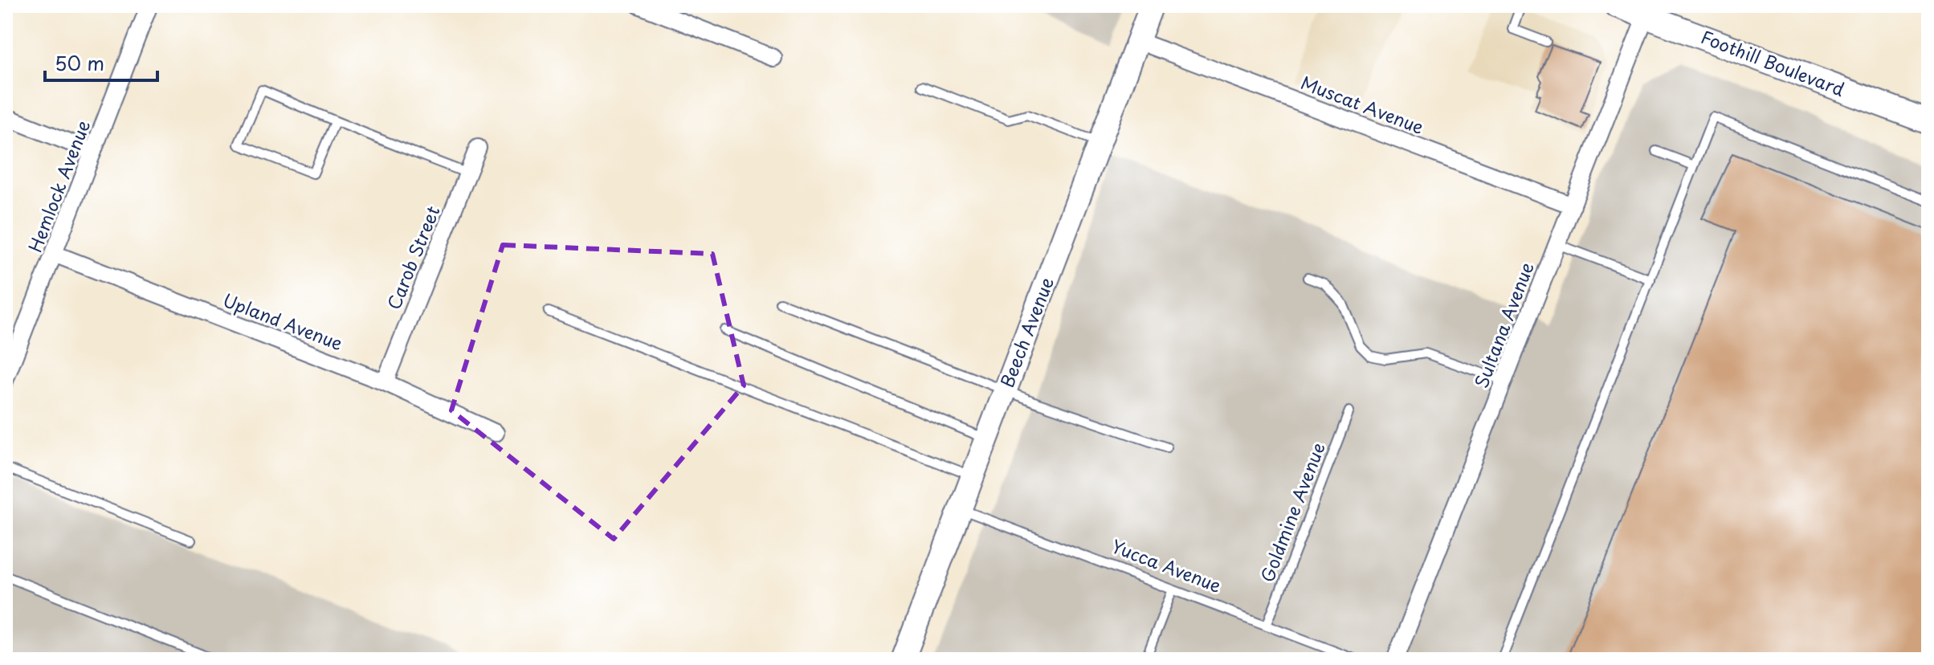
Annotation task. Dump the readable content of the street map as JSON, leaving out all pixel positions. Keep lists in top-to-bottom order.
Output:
{
  "streets": {
    "main road": ["Foothill Boulevard", "Beech Avenue"],
    "street": [
      "Muscat Avenue",
      "Hemlock Avenue",
      "Carob Street",
      "Upland Avenue",
      "Sultana Avenue"
    ],
    "lane": ["Goldmine Avenue", "Yucca Avenue"]
  },
  "crossings": [
    ["Foothill Boulevard", "Sultana Avenue"],
    ["Muscat Avenue", "Sultana Avenue"],
    ["Muscat Avenue", "Beech Avenue"],
    ["Hemlock Avenue", "Upland Avenue"],
    ["Carob Street", "Upland Avenue"],
    ["Beech Avenue", "Yucca Avenue"],
    ["Goldmine Avenue", "Yucca Avenue"]
  ],
  "scale_bar": "50 m"
}
